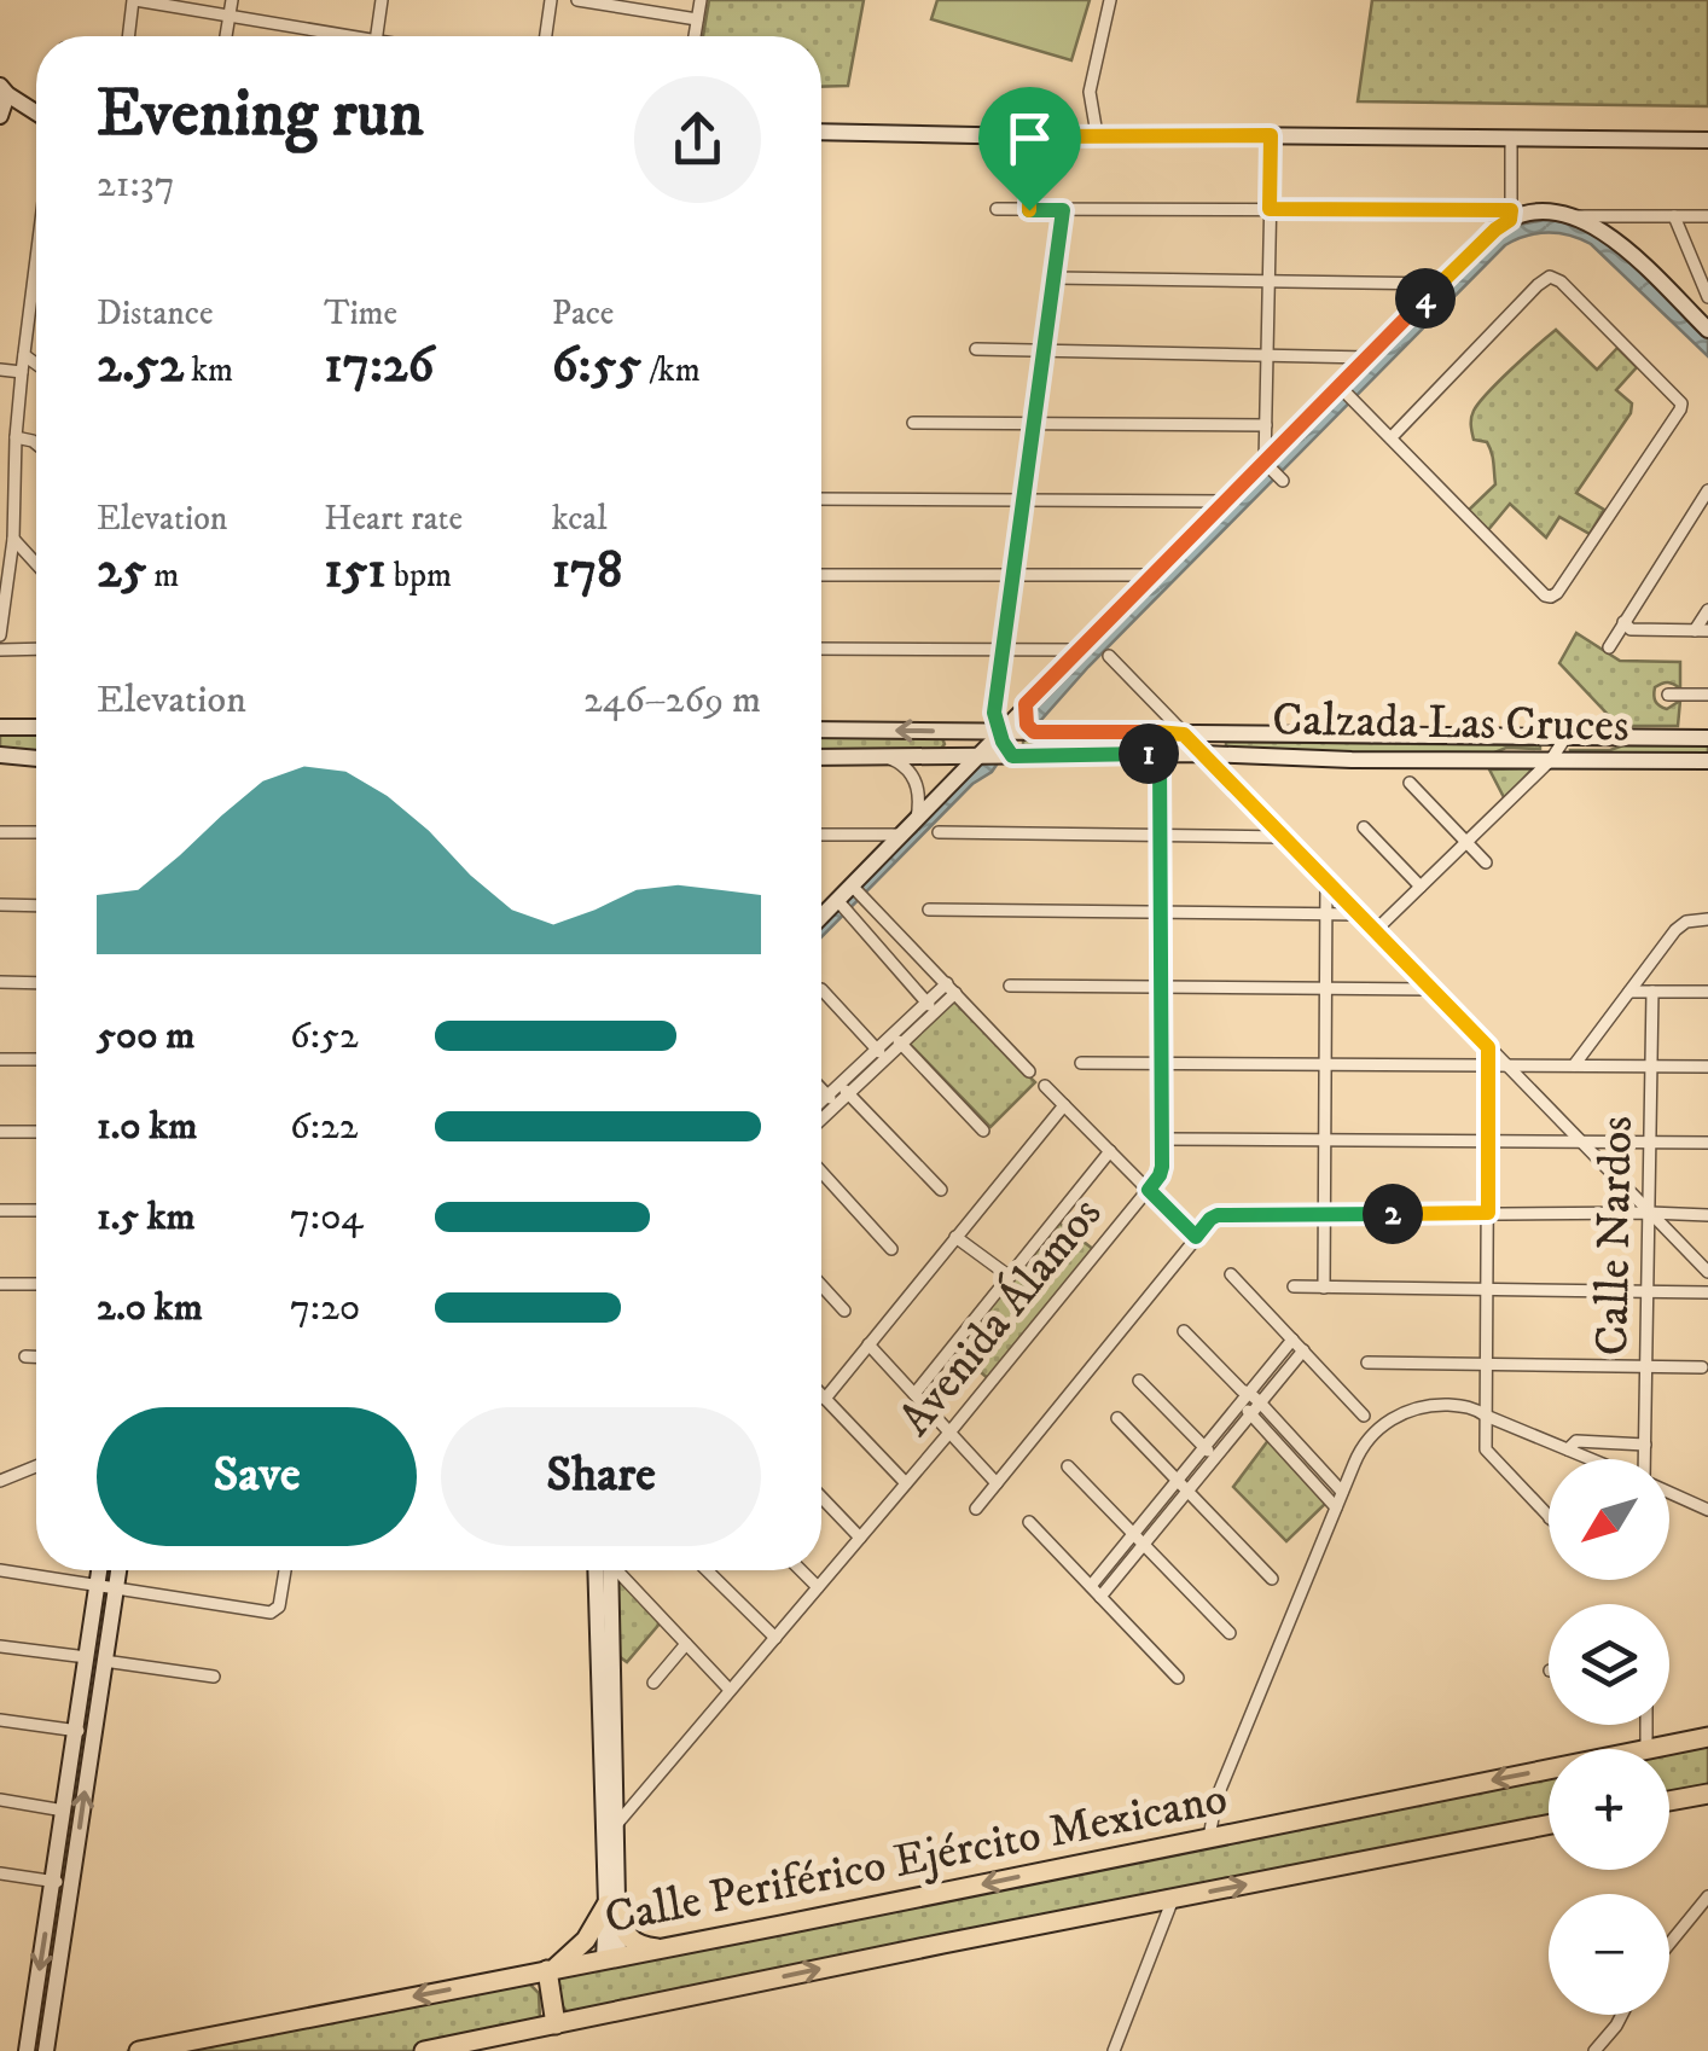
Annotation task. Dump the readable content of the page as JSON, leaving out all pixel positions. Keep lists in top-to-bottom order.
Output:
{
  "streets": {
    "highway": ["Calle Periférico Ejército Mexicano"],
    "street": ["Calzada Las Cruces", "Calle Nardos", "Avenida Álamos"]
  },
  "crossings": [
    ["Calzada Las Cruces", "Avenida Álamos"]
  ],
  "north": "bottom left",
  "page": {
    "heading": ["Evening run", "21:37"],
    "stats": [
      ["Distance", "2.52 km"],
      ["Time", "17:26"],
      ["Pace", "6:55 /km"],
      ["Elevation", "25 m"],
      ["Heart rate", "151 bpm"],
      ["kcal", "178"]
    ],
    "pins": ["4", "1", "2"],
    "chart": ["Elevation", "246–269 m"],
    "list": [
      {
        "name": "500 m",
        "note": "6:52"
      },
      {
        "name": "1.0 km",
        "note": "6:22"
      },
      {
        "name": "1.5 km",
        "note": "7:04"
      },
      {
        "name": "2.0 km",
        "note": "7:20"
      }
    ],
    "buttons": ["Save", "Share"],
    "map_buttons": ["+", "−"]
  }
}
